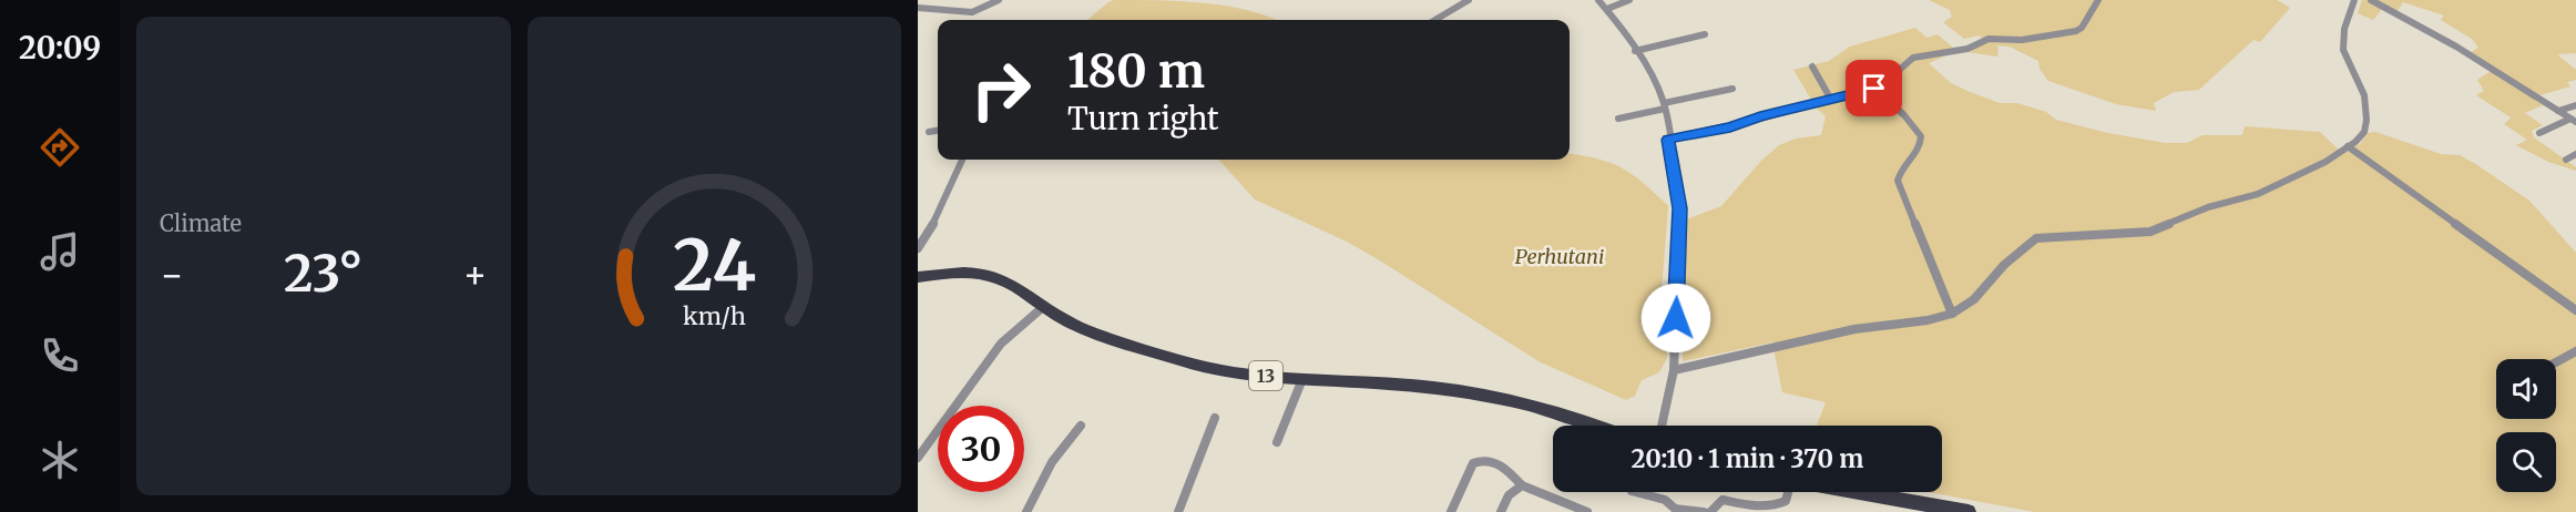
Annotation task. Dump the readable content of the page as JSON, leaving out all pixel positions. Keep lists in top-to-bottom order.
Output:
{
  "streets": {
    "highway": ["13"]
  },
  "parks": ["Perhutani"],
  "page": {
    "tabs": "20:09",
    "tile": "Climate",
    "turn": ["180 m", "Turn right"],
    "heat": ["−", "23°", "+"],
    "limit": "30",
    "trip": "20:10 · 1 min · 370 m",
    "gauge": ["24", "km/h"]
  }
}
